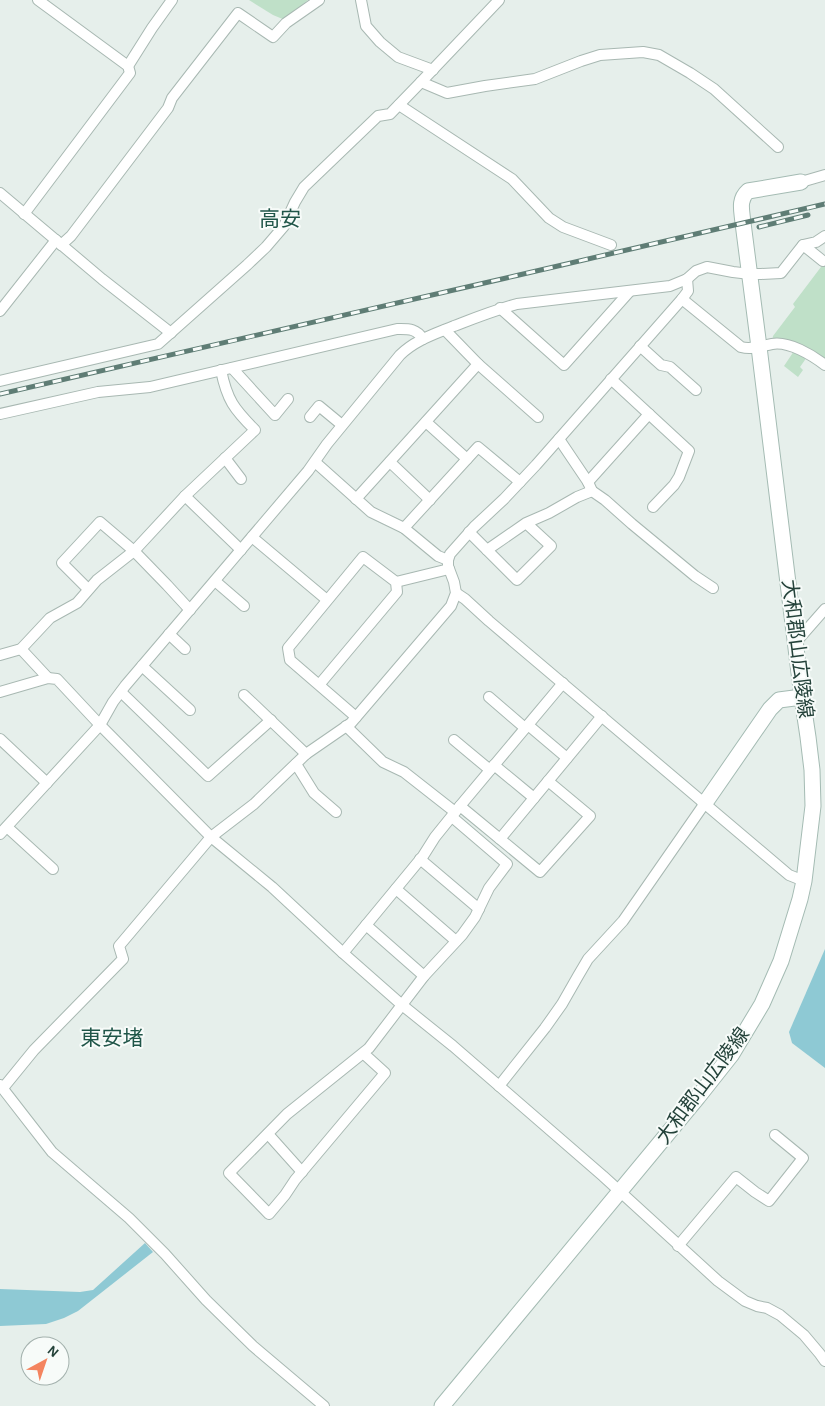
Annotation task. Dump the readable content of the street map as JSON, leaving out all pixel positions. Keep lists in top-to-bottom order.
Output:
{
  "streets": {
    "main road": ["大和郡山広陵線"]
  },
  "districts": ["高安", "東安堵"],
  "north": "top right"
}
